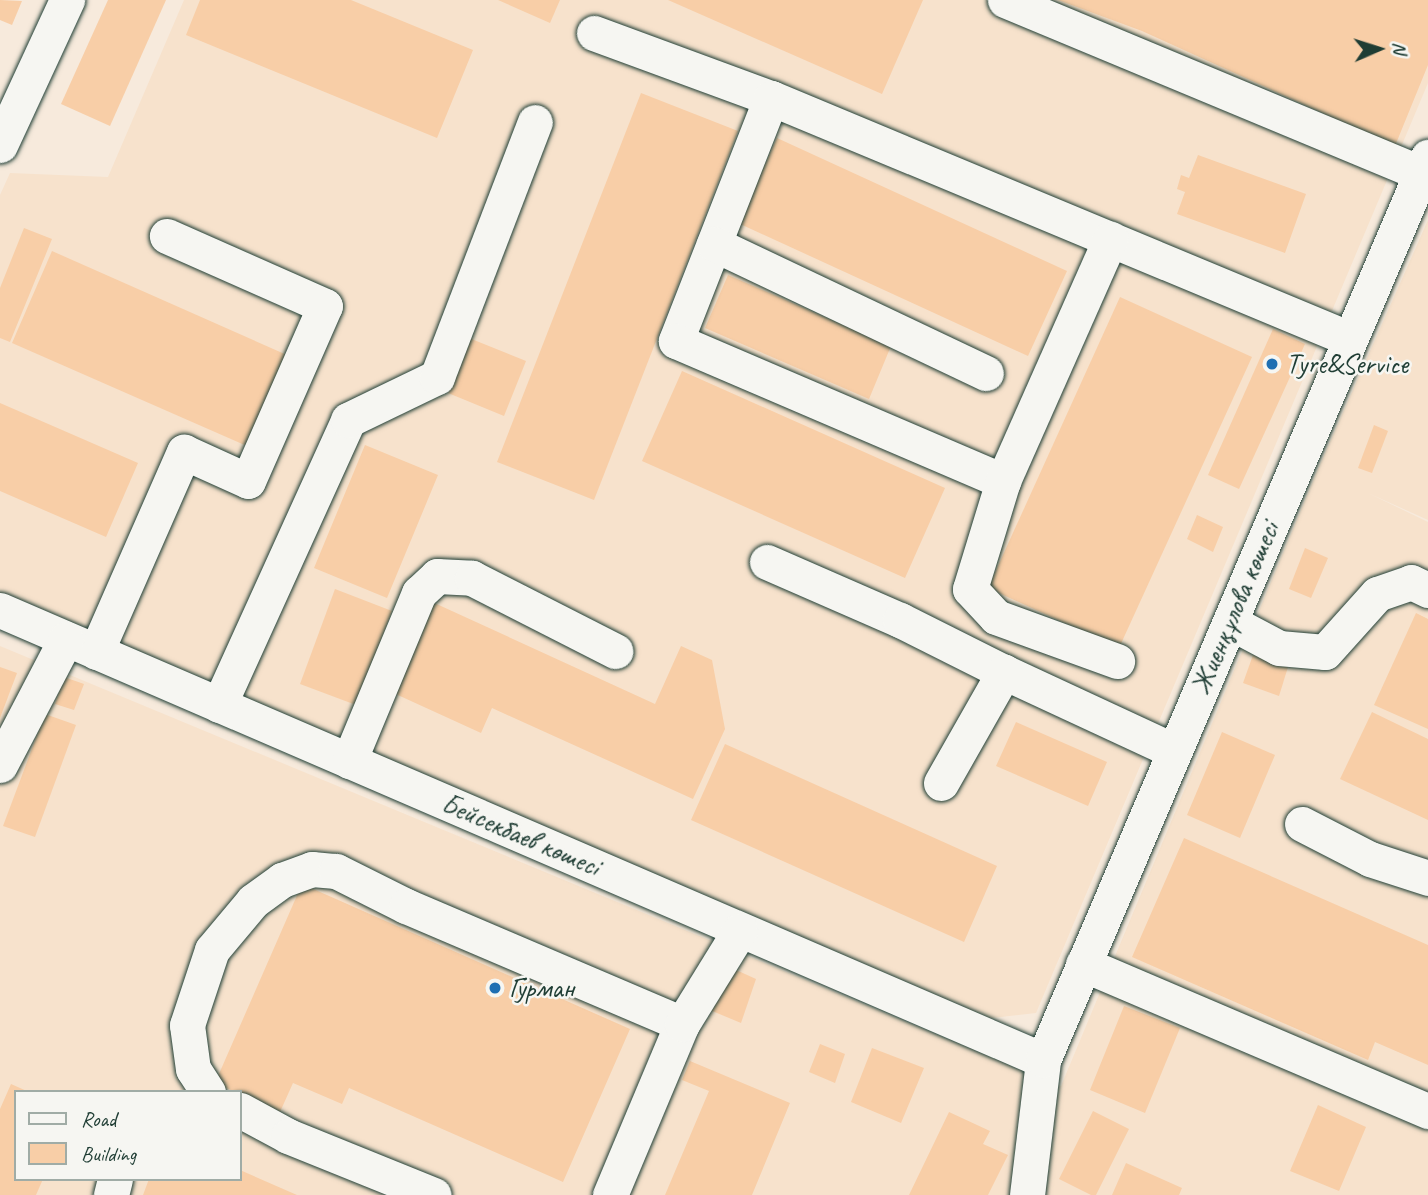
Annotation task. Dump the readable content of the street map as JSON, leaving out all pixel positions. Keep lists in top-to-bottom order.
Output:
{
  "streets": {
    "street": ["Жиенқұлова көшесі", "Бейсекбаев көшесі"]
  },
  "crossings": [
    ["Жиенқұлова көшесі", "Бейсекбаев көшесі"]
  ],
  "places": ["Tyre&Service", "Гурман"],
  "legend": ["Road", "Building"],
  "north": "right"
}
